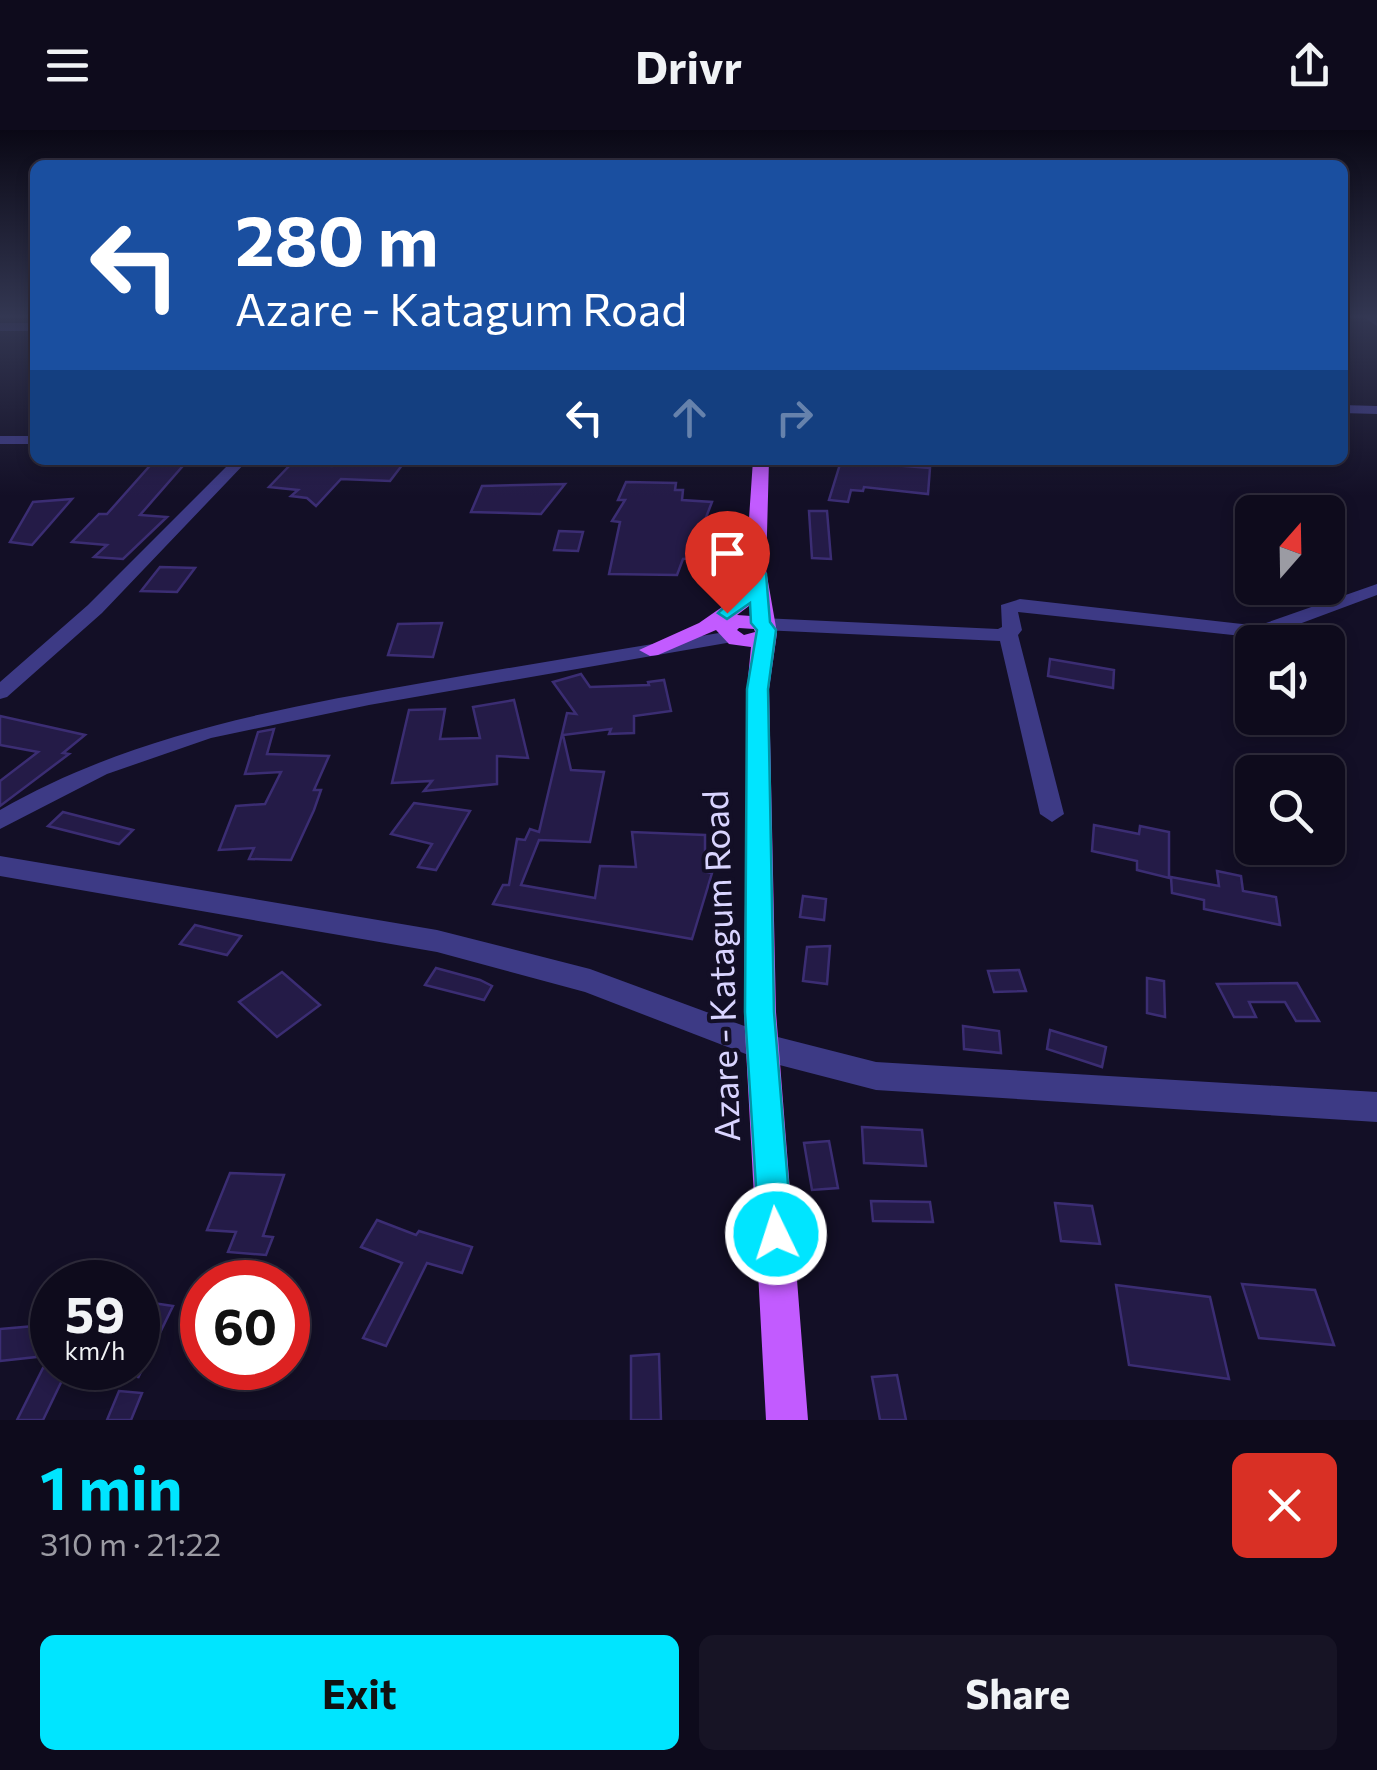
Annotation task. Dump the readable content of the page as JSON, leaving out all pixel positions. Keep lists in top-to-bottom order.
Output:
{
  "streets": {
    "main road": ["Azare - Katagum Road"]
  },
  "north": "top",
  "page": {
    "header": "Drivr",
    "turn": ["280 m", "Azare - Katagum Road"],
    "speed": "59 km/h",
    "limit": "60",
    "heading": ["1 min", "310 m · 21:22"],
    "buttons": ["Exit", "Share"]
  }
}
